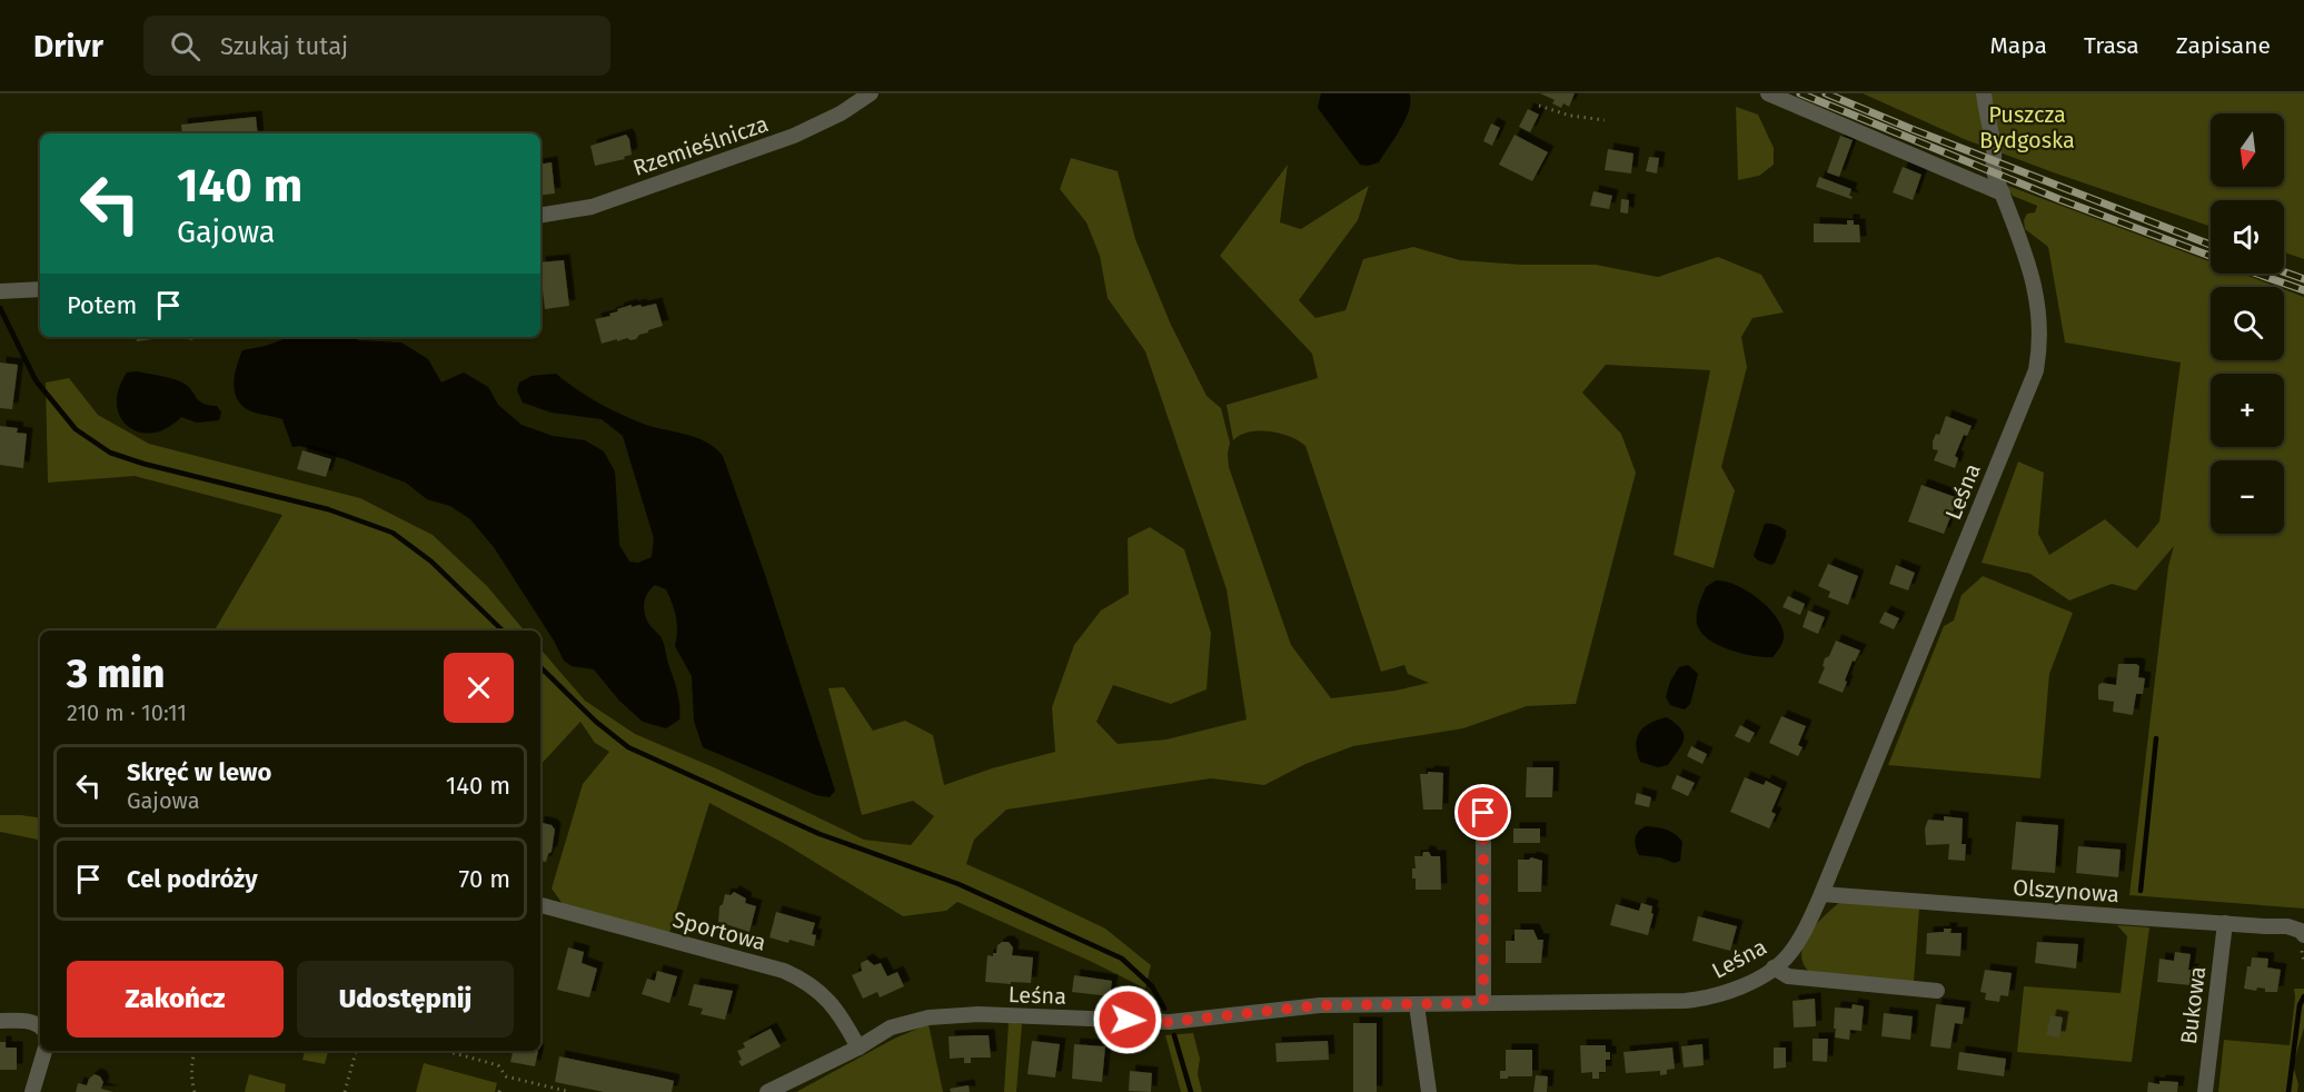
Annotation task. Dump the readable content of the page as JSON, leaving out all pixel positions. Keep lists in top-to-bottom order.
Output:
{
  "streets": {
    "street": [
      "Rzemieślnicza",
      "Leśna",
      "Olszynowa",
      "Sportowa",
      "Bukowa"
    ]
  },
  "crossings": [
    ["Leśna", "Olszynowa"],
    ["Leśna", "Sportowa"],
    ["Olszynowa", "Bukowa"]
  ],
  "parks": ["Puszcza Bydgoska"],
  "north": "bottom",
  "page": {
    "header": "Drivr",
    "search": "Szukaj tutaj",
    "nav": ["Mapa", "Trasa", "Zapisane"],
    "map_buttons": ["+", "−"],
    "turn": ["140 m", "Gajowa"],
    "then": "Potem",
    "heading": ["3 min", "210 m · 10:11"],
    "list": [
      {
        "name": "Skręć w lewo",
        "note": "Gajowa",
        "value": "140 m"
      },
      {
        "name": "Cel podróży",
        "value": "70 m"
      }
    ],
    "buttons": ["Zakończ", "Udostępnij"]
  }
}
